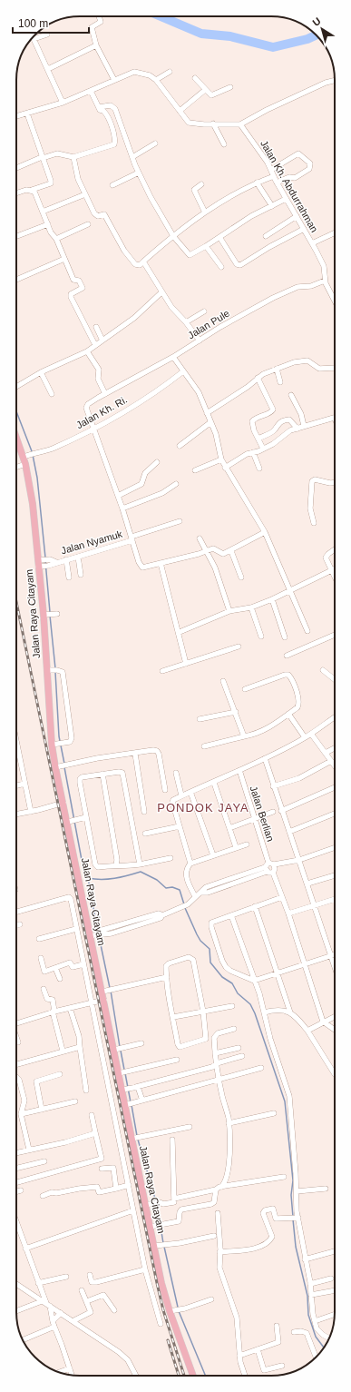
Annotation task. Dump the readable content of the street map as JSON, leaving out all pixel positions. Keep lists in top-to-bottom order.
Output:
{
  "streets": {
    "main road": ["Jalan Raya Citayam"],
    "street": [
      "Jalan Kh. Abdurrahman",
      "Jalan Pule",
      "Jalan Kh. Ri.",
      "Jalan Nyamuk",
      "Jalan Berlian"
    ]
  },
  "crossings": [
    ["Jalan Kh. Abdurrahman", "Jalan Pule"],
    ["Jalan Pule", "Jalan Kh. Ri."],
    ["Jalan Kh. Ri.", "Jalan Raya Citayam"],
    ["Jalan Nyamuk", "Jalan Raya Citayam"]
  ],
  "districts": ["PONDOK JAYA"],
  "scale_bar": "100 m",
  "north": "top left"
}
